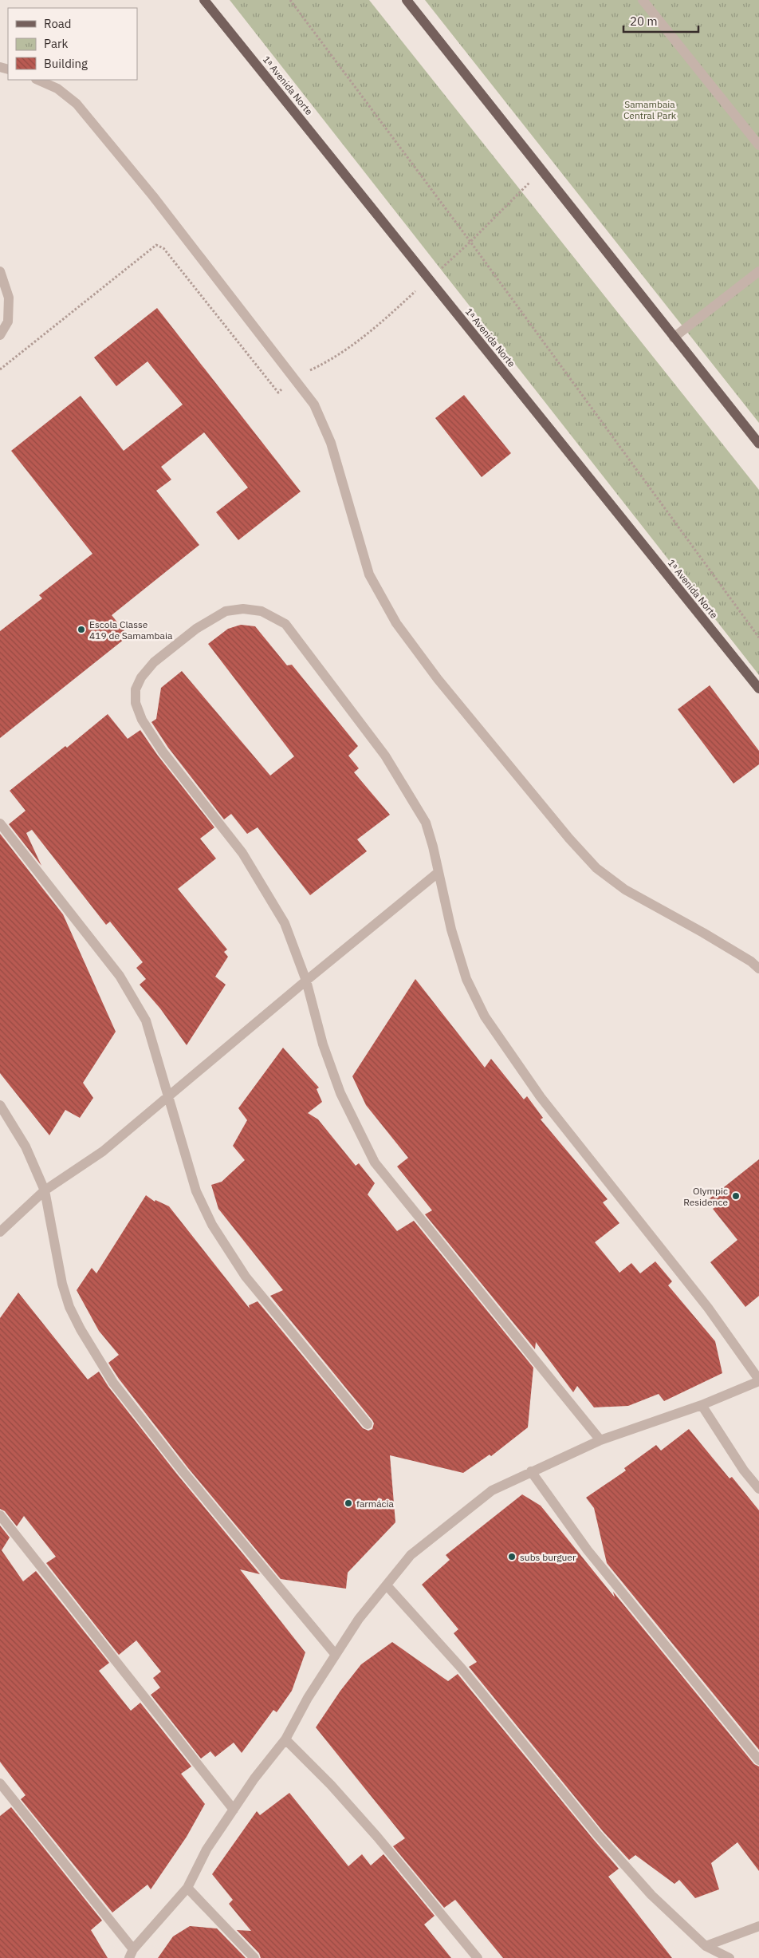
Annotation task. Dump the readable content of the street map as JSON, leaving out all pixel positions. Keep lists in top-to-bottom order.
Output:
{
  "streets": {
    "main road": ["1ᵃ Avenida Norte"]
  },
  "parks": ["Samambaia Central Park"],
  "places": [
    "Escola Classe 419 de Samambaia",
    "Olympic Residence",
    "farmácia",
    "subs burguer"
  ],
  "legend": ["Road", "Park", "Building"],
  "scale_bar": "20 m"
}
